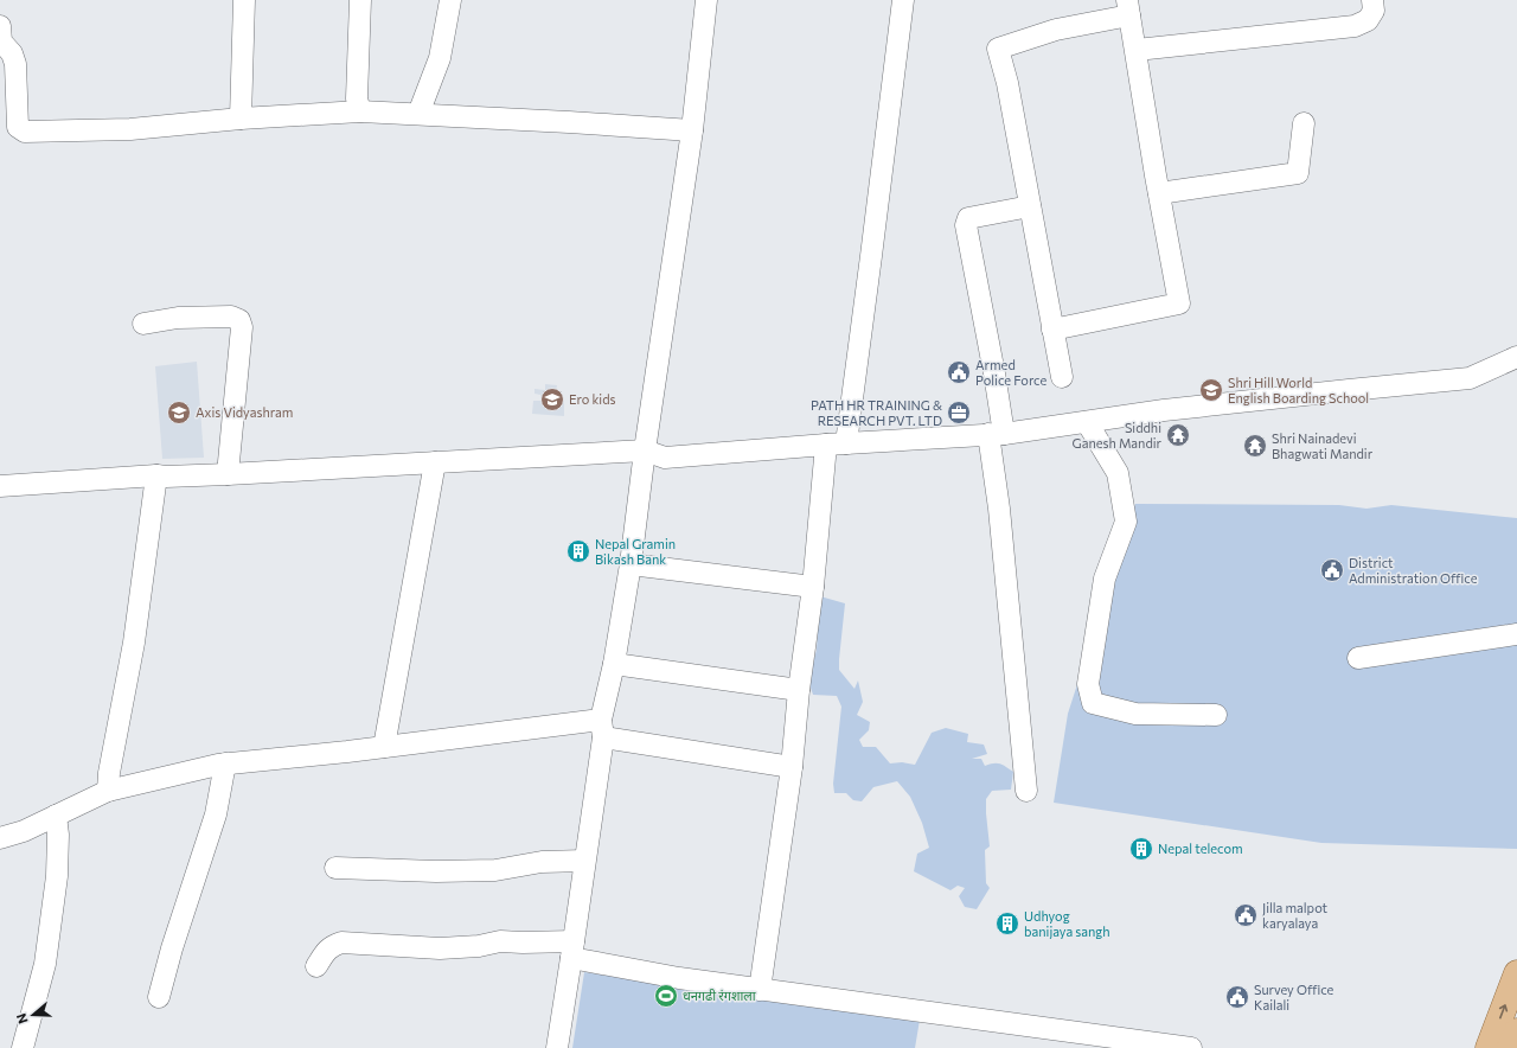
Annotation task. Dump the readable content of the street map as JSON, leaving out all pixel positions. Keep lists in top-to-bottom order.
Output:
{
  "places": {
    "public building": [
      "Armed Police Force",
      "District Administration Office",
      "Jilla malpot karyalaya",
      "Survey Office Kailali"
    ],
    "school or university": ["Shri Hill World English Boarding School", "Ero kids", "Axis Vidyashram"],
    "office": ["PATH HR TRAINING & RESEARCH PVT. LTD"],
    "temple": ["Siddhi Ganesh Mandir", "Shri Nainadevi Bhagwati Mandir"],
    "building": ["Nepal Gramin Bikash Bank", "Nepal telecom", "Udhyog banijaya sangh"],
    "sports": ["धनगढी रंगशाला"]
  },
  "north": "left"
}
